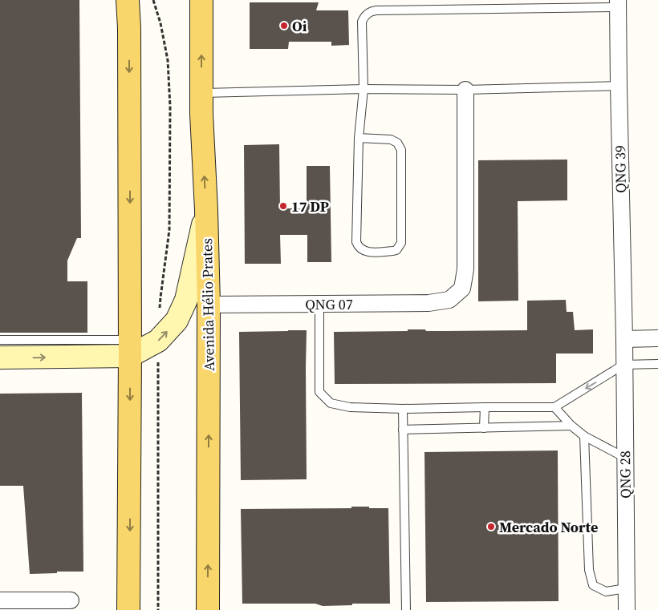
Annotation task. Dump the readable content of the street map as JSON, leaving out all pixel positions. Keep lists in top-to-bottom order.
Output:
{
  "streets": {
    "main road": ["Avenida Hélio Prates"],
    "street": ["QNG 39", "QNG 07", "QNG 28"]
  },
  "crossings": [
    ["QNG 39", "QNG 28"],
    ["QNG 07", "Avenida Hélio Prates"]
  ],
  "places": ["Oi", "17 DP", "Mercado Norte"]
}
